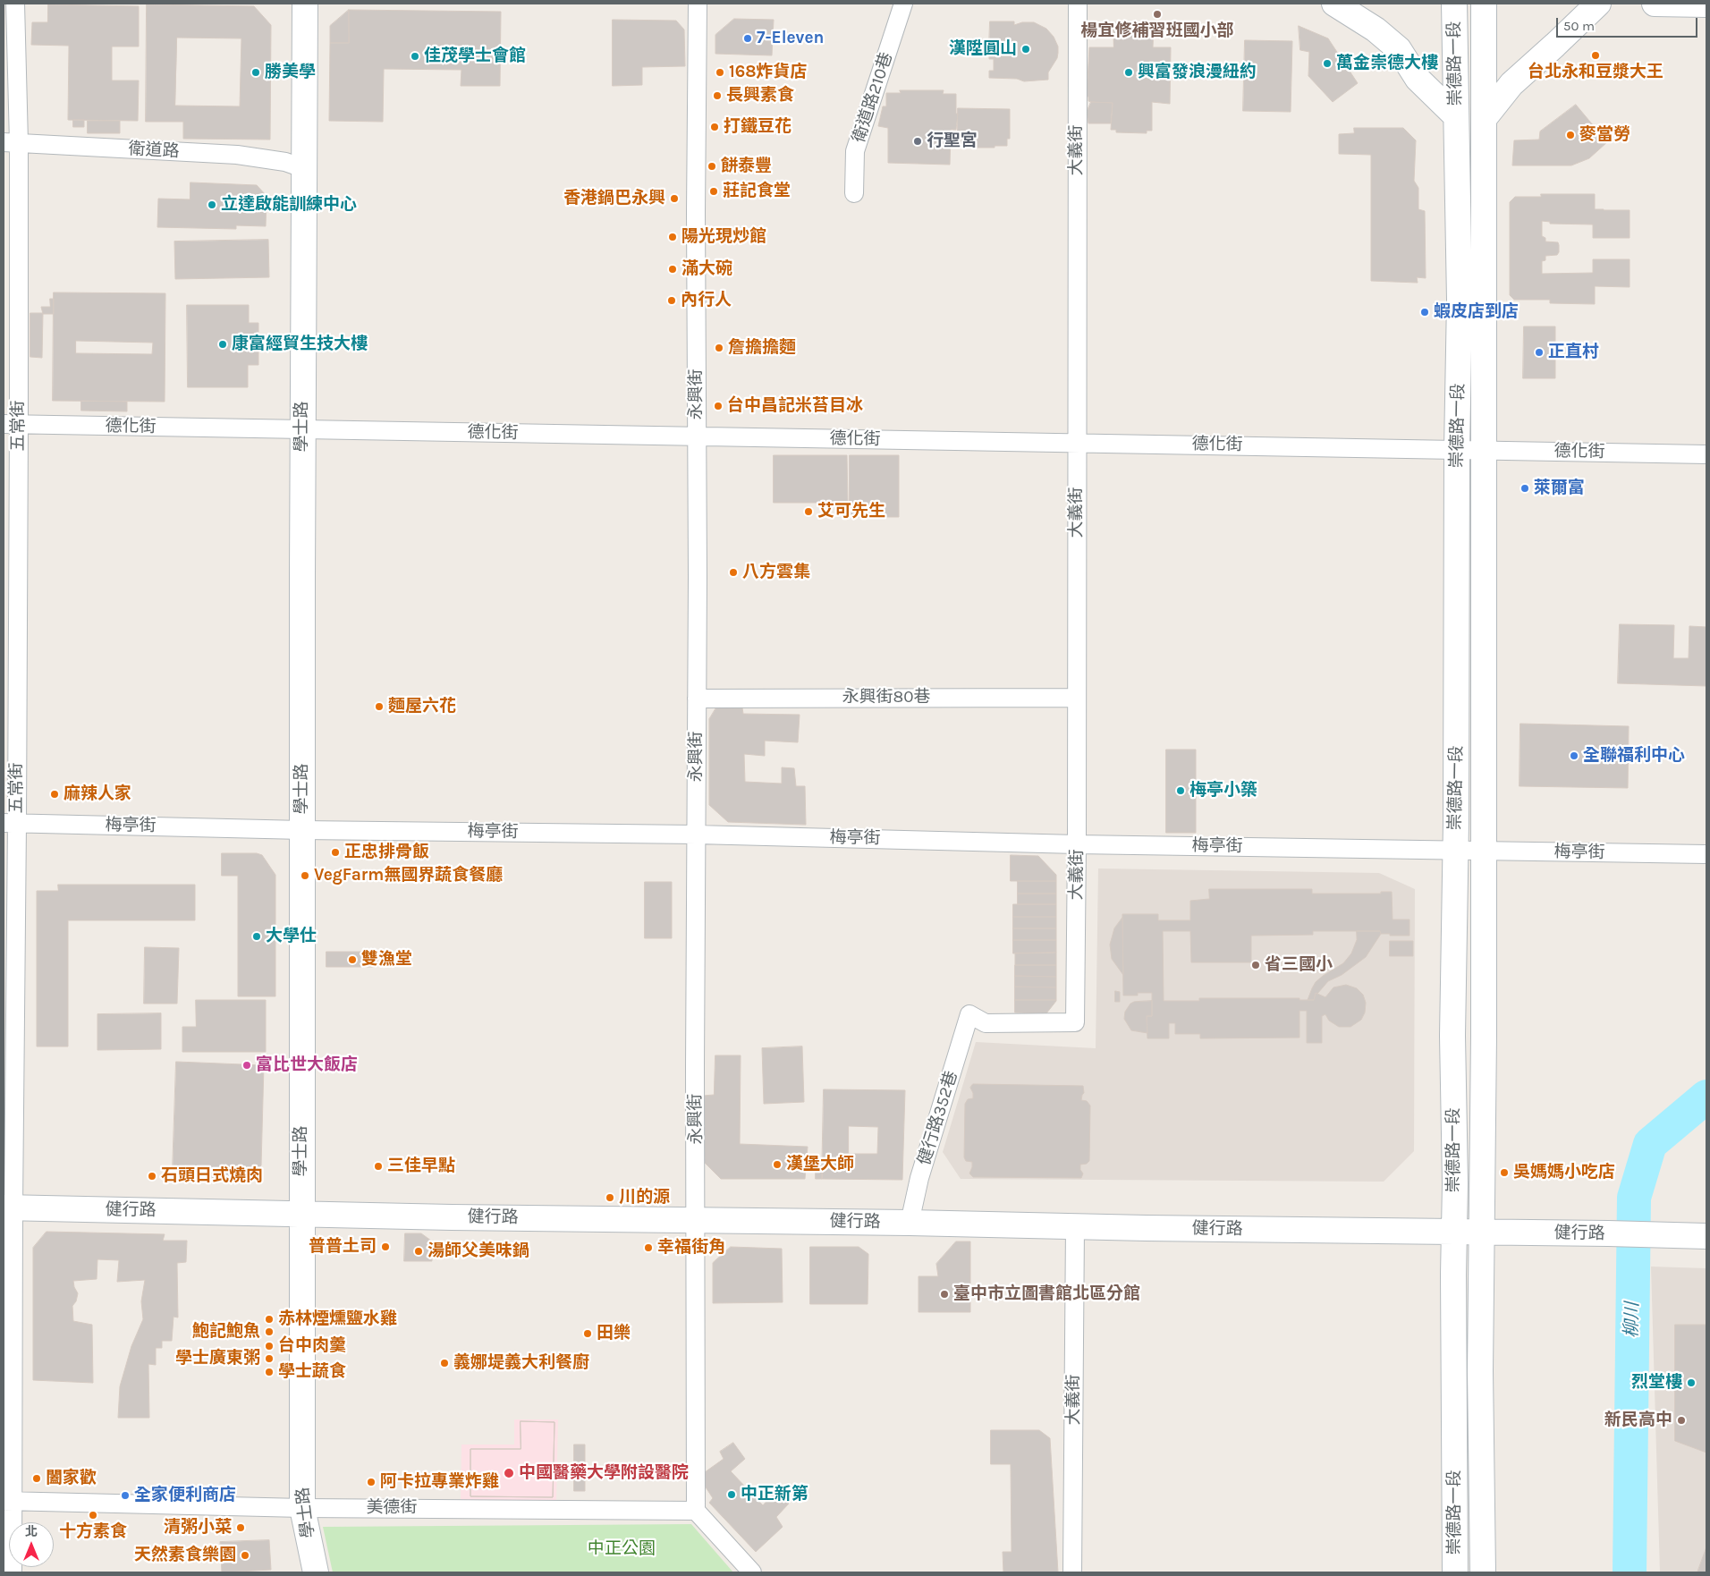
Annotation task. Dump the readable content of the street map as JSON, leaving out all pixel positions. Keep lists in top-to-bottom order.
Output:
{
  "streets": {
    "main road": ["崇德路一段", "學士路", "健行路"],
    "street": [
      "衛道路210巷",
      "衛道路",
      "大義街",
      "永興街",
      "五常街",
      "德化街",
      "永興街80巷",
      "梅亭街",
      "健行路352巷",
      "美德街"
    ]
  },
  "crossings": [
    ["崇德路一段", "德化街"],
    ["崇德路一段", "梅亭街"],
    ["崇德路一段", "健行路"],
    ["衛道路", "五常街"],
    ["衛道路", "學士路"],
    ["大義街", "德化街"],
    ["大義街", "永興街80巷"],
    ["大義街", "梅亭街"],
    ["大義街", "健行路352巷"],
    ["大義街", "健行路"],
    ["永興街", "德化街"],
    ["永興街", "永興街80巷"],
    ["永興街", "梅亭街"],
    ["永興街", "健行路"],
    ["永興街", "美德街"],
    ["五常街", "德化街"],
    ["五常街", "梅亭街"],
    ["五常街", "健行路"],
    ["五常街", "美德街"],
    ["德化街", "學士路"],
    ["學士路", "梅亭街"],
    ["學士路", "健行路"],
    ["學士路", "美德街"],
    ["健行路352巷", "健行路"]
  ],
  "water": ["柳川"],
  "parks": ["中正公園"],
  "places": [
    "楊宜修補習班國小部",
    "7-Eleven",
    "漢陞圓山",
    "台北永和豆漿大王",
    "佳茂學士會館",
    "萬金崇德大樓",
    "勝美學",
    "168炸貨店",
    "興富發浪漫紐約",
    "長興素食",
    "打鐵豆花",
    "麥當勞",
    "行聖宮",
    "餅泰豐",
    "莊記食堂",
    "香港鍋巴永興",
    "立達啟能訓練中心",
    "陽光現炒館",
    "滿大碗",
    "內行人",
    "蝦皮店到店",
    "康富經貿生技大樓",
    "詹擔擔麵",
    "正直村",
    "台中昌記米苔目冰",
    "萊爾富",
    "艾可先生",
    "八方雲集",
    "麵屋六花",
    "全聯福利中心",
    "梅亭小築",
    "麻辣人家",
    "正忠排骨飯",
    "VegFarm無國界蔬食餐廳",
    "大學仕",
    "雙漁堂",
    "省三國小",
    "富比世大飯店",
    "漢堡大師",
    "三佳早點",
    "吳媽媽小吃店",
    "石頭日式燒肉",
    "川的源",
    "普普土司",
    "幸福街角",
    "湯師父美味鍋",
    "臺中市立圖書館北區分館",
    "赤林煙燻鹽水雞",
    "鮑記鮑魚",
    "田樂",
    "台中肉羹",
    "學士廣東粥",
    "義娜堤義大利餐廚",
    "學士蔬食",
    "烈堂樓",
    "新民高中",
    "中國醫藥大學附設醫院",
    "闔家歡",
    "阿卡拉專業炸雞",
    "中正新第",
    "全家便利商店",
    "十方素食",
    "清粥小菜",
    "天然素食樂園"
  ],
  "scale_bar": "50 m",
  "north": "top"
}
